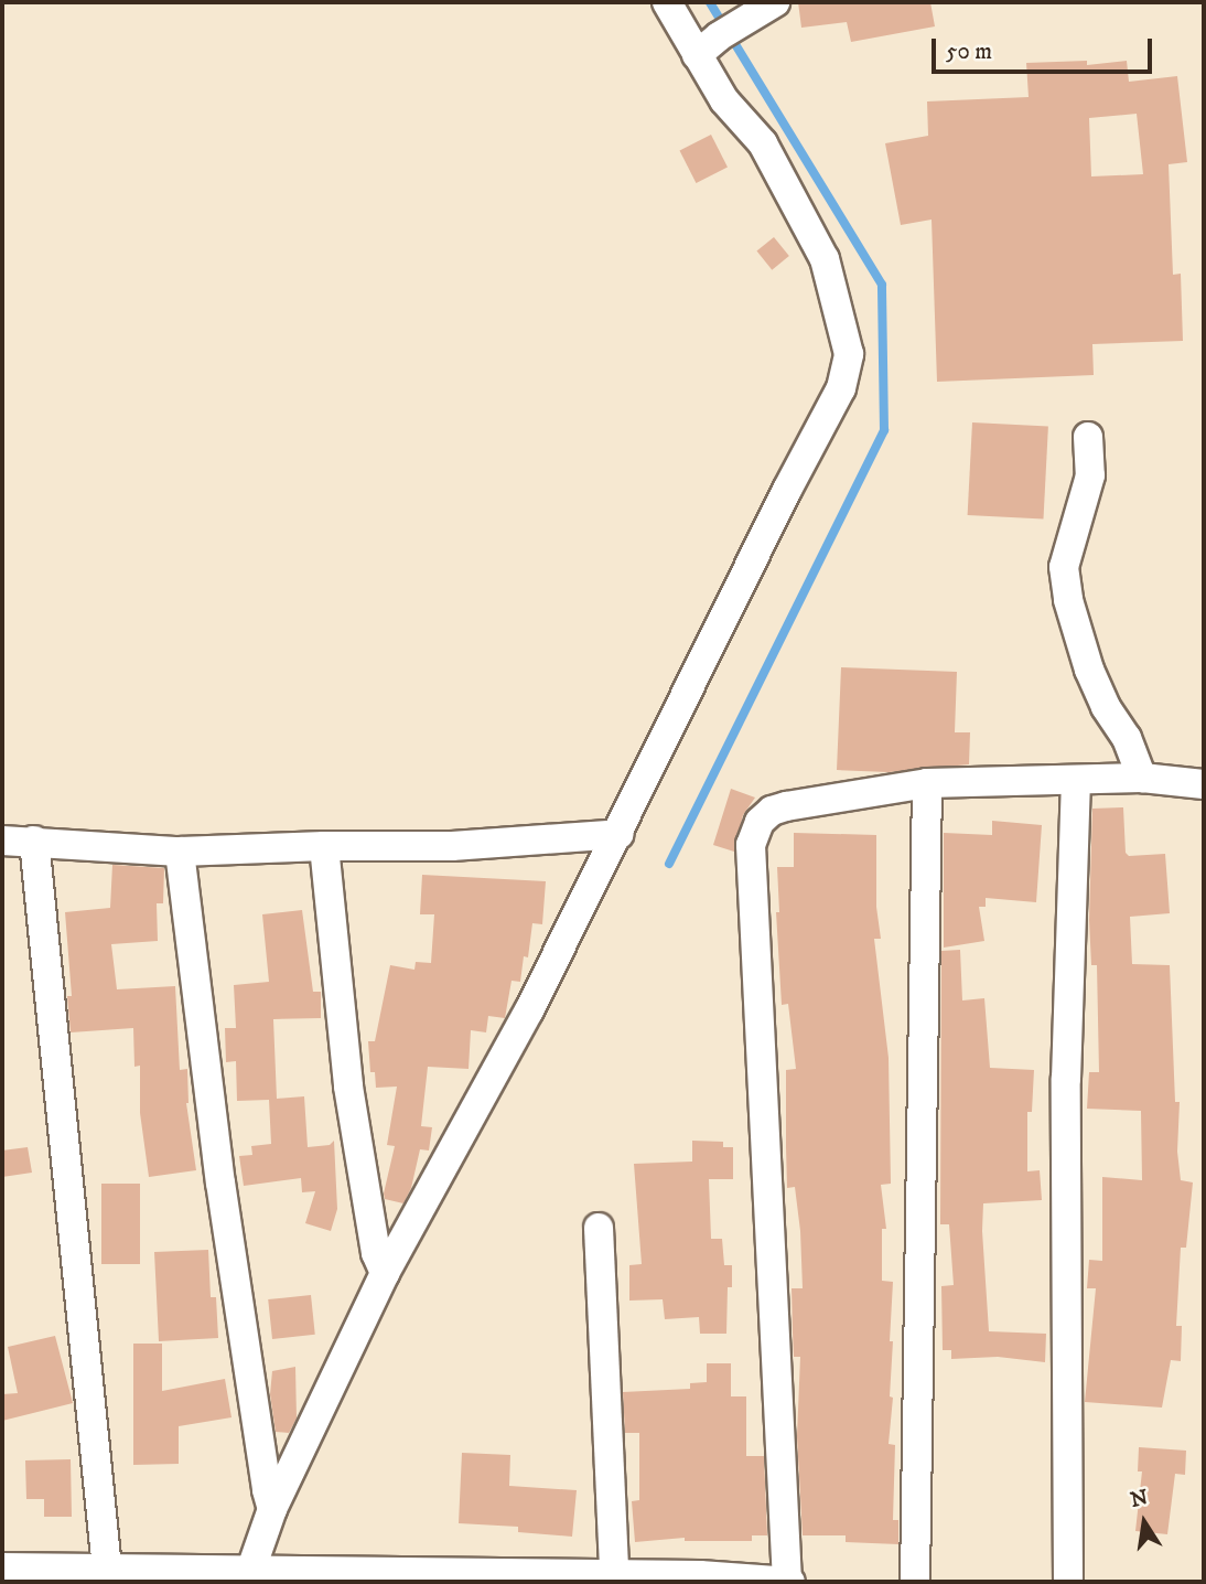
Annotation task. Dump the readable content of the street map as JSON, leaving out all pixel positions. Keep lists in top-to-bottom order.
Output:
{
  "scale_bar": "50 m",
  "north": "top"
}
